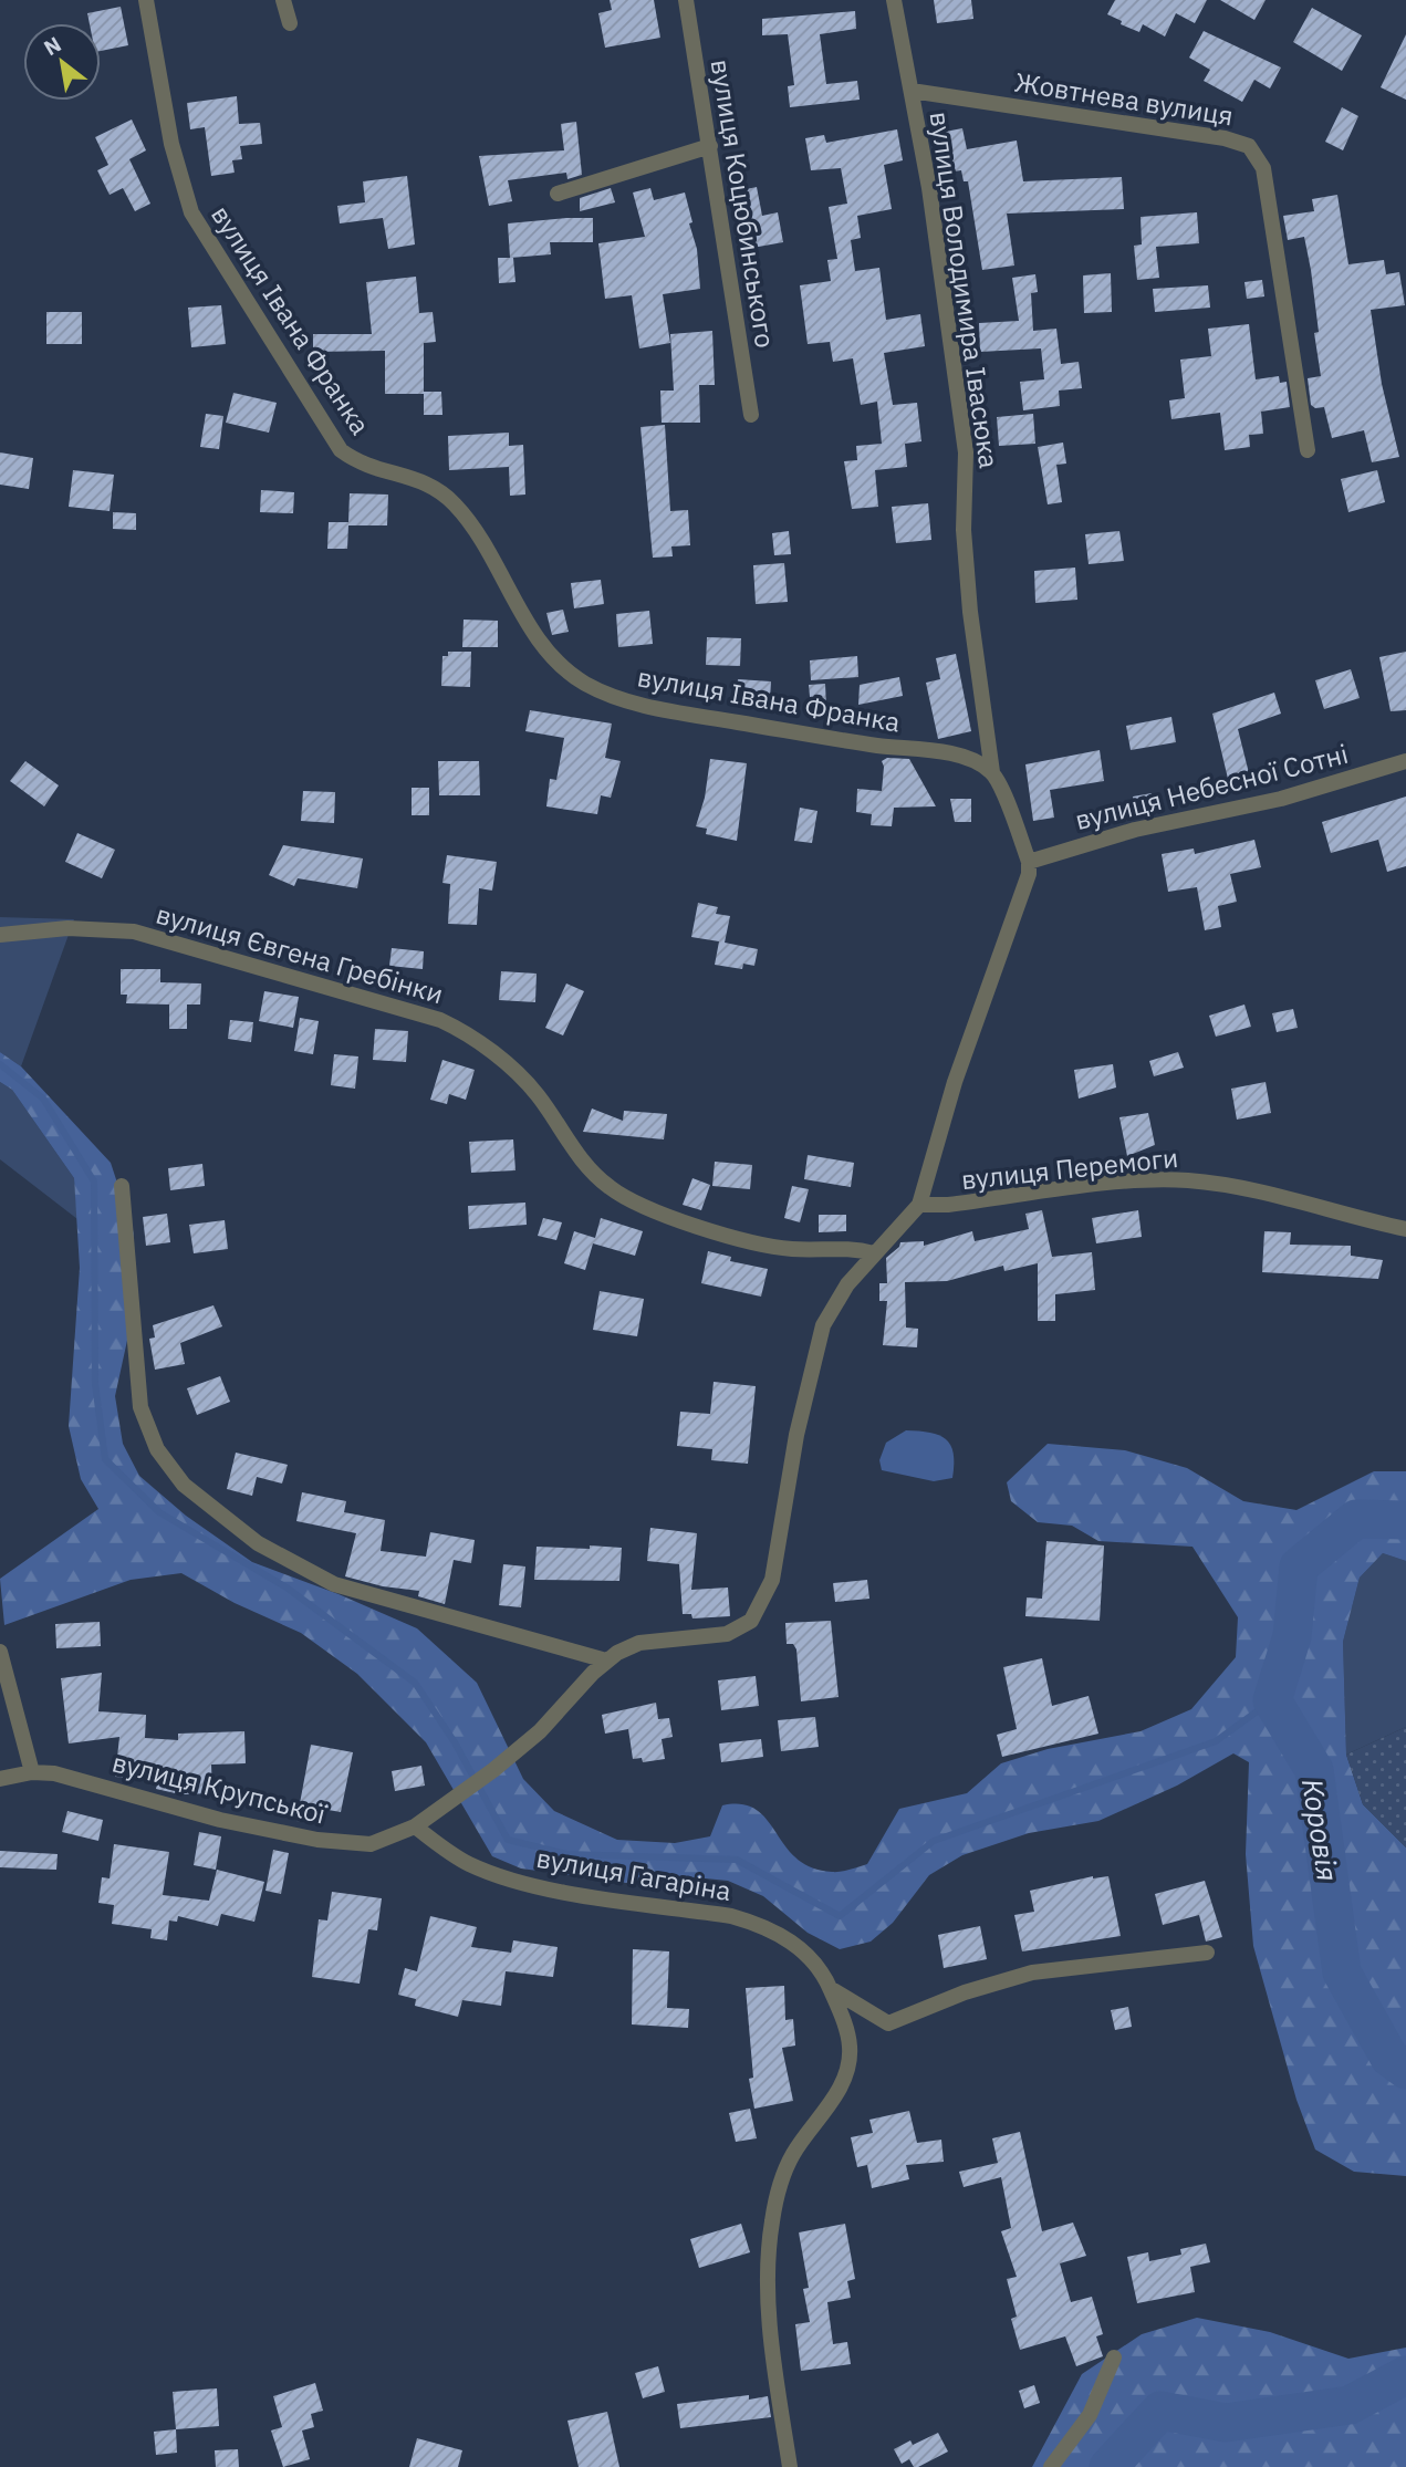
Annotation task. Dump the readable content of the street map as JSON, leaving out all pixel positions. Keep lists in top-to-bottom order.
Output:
{
  "streets": {
    "street": [
      "Жовтнева вулиця",
      "вулиця Коцюбинського",
      "вулиця Володимира Івасюка",
      "вулиця Івана Франка",
      "вулиця Небесної Сотні",
      "вулиця Євгена Гребінки",
      "вулиця Перемоги",
      "вулиця Крупської",
      "вулиця Гагаріна"
    ]
  },
  "crossings": [
    ["Жовтнева вулиця", "вулиця Володимира Івасюка"],
    ["вулиця Володимира Івасюка", "вулиця Івана Франка"],
    ["вулиця Володимира Івасюка", "вулиця Небесної Сотні"],
    ["вулиця Крупської", "вулиця Гагаріна"]
  ],
  "water": ["Коровія"],
  "north": "top left"
}
